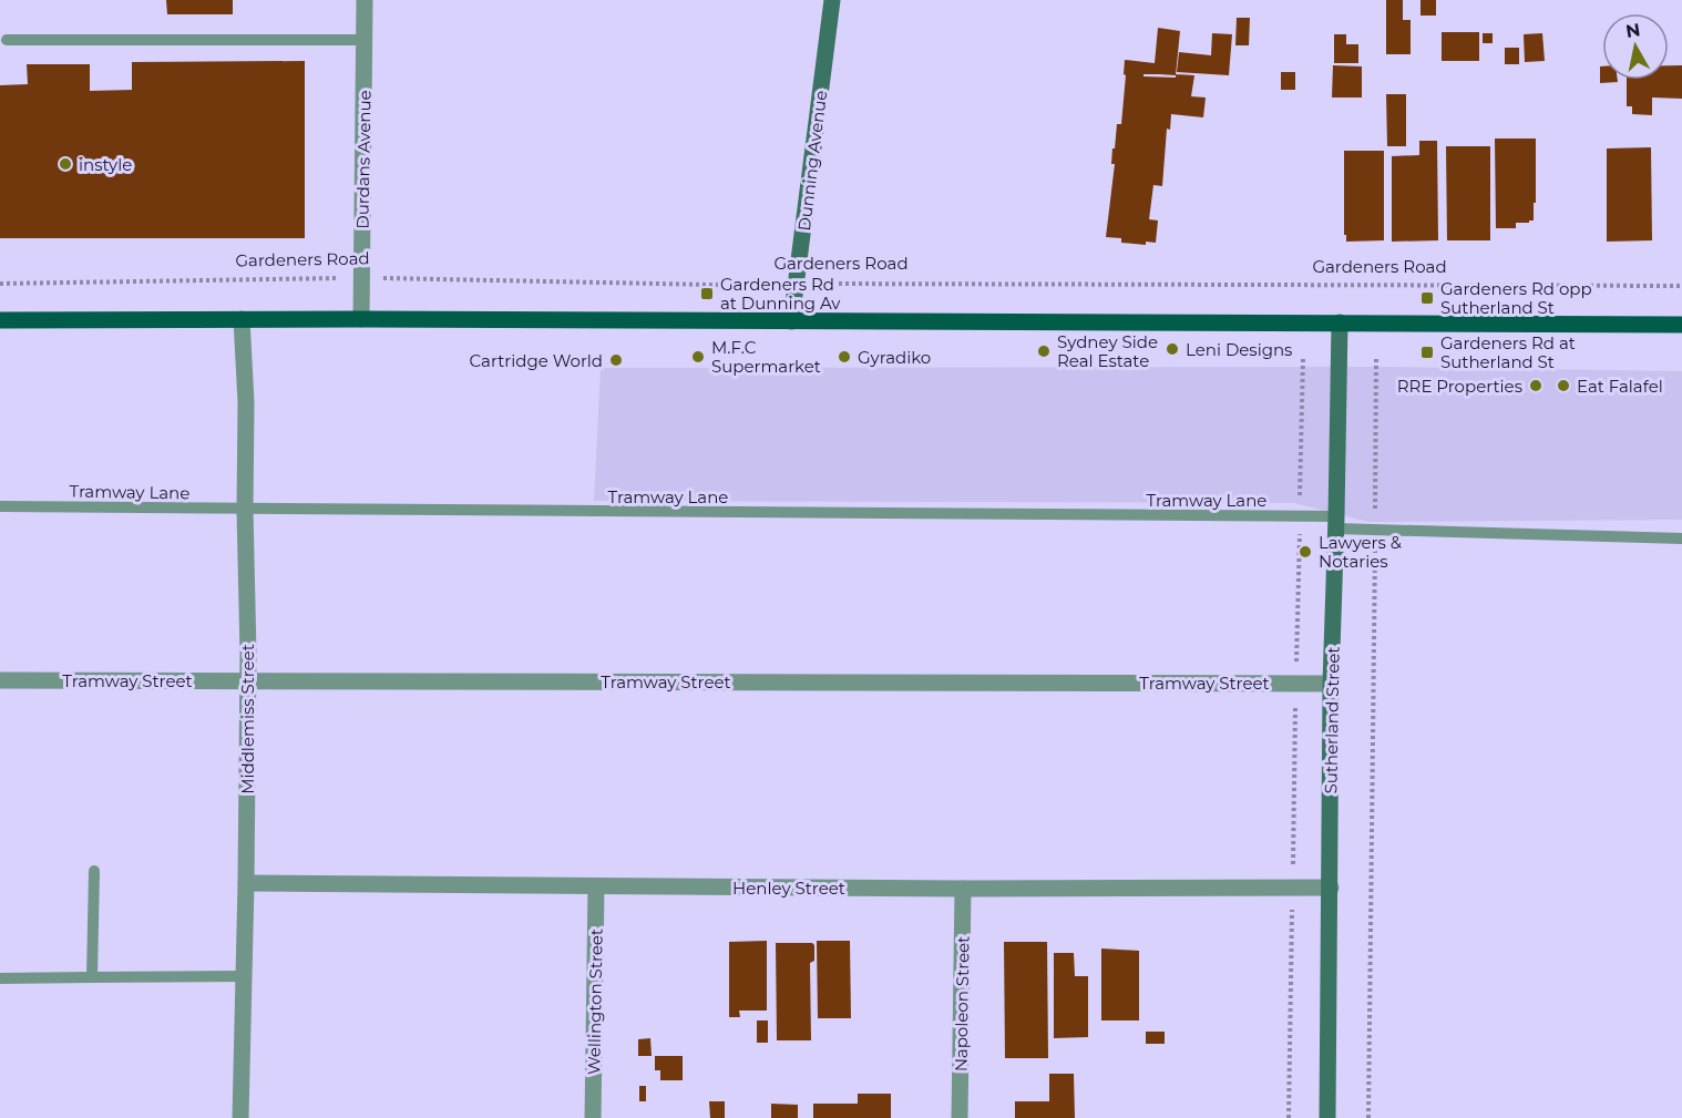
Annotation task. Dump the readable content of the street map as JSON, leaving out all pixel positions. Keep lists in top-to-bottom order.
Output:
{
  "streets": {
    "street": [
      "Durdans Avenue",
      "Dunning Avenue",
      "Tramway Street",
      "Middlemiss Street",
      "Sutherland Street",
      "Henley Street",
      "Wellington Street",
      "Napoleon Street"
    ],
    "lane": ["Tramway Lane"],
    "path": ["Gardeners Road"]
  },
  "crossings": [
    ["Durdans Avenue", "Gardeners Road"],
    ["Dunning Avenue", "Gardeners Road"],
    ["Tramway Lane", "Middlemiss Street"],
    ["Tramway Lane", "Sutherland Street"],
    ["Tramway Street", "Middlemiss Street"],
    ["Tramway Street", "Sutherland Street"],
    ["Middlemiss Street", "Henley Street"],
    ["Sutherland Street", "Henley Street"],
    ["Henley Street", "Wellington Street"],
    ["Henley Street", "Napoleon Street"]
  ],
  "places": {
    "other": [
      "instyle",
      "Leni Designs",
      "Sydney Side Real Estate",
      "M.F.C Supermarket",
      "Gyradiko",
      "Cartridge World",
      "RRE Properties",
      "Eat Falafel",
      "Lawyers & Notaries"
    ],
    "transit": ["Gardeners Rd at Dunning Av", "Gardeners Rd opp Sutherland St", "Gardeners Rd at Sutherland St"]
  },
  "north": "top"
}
